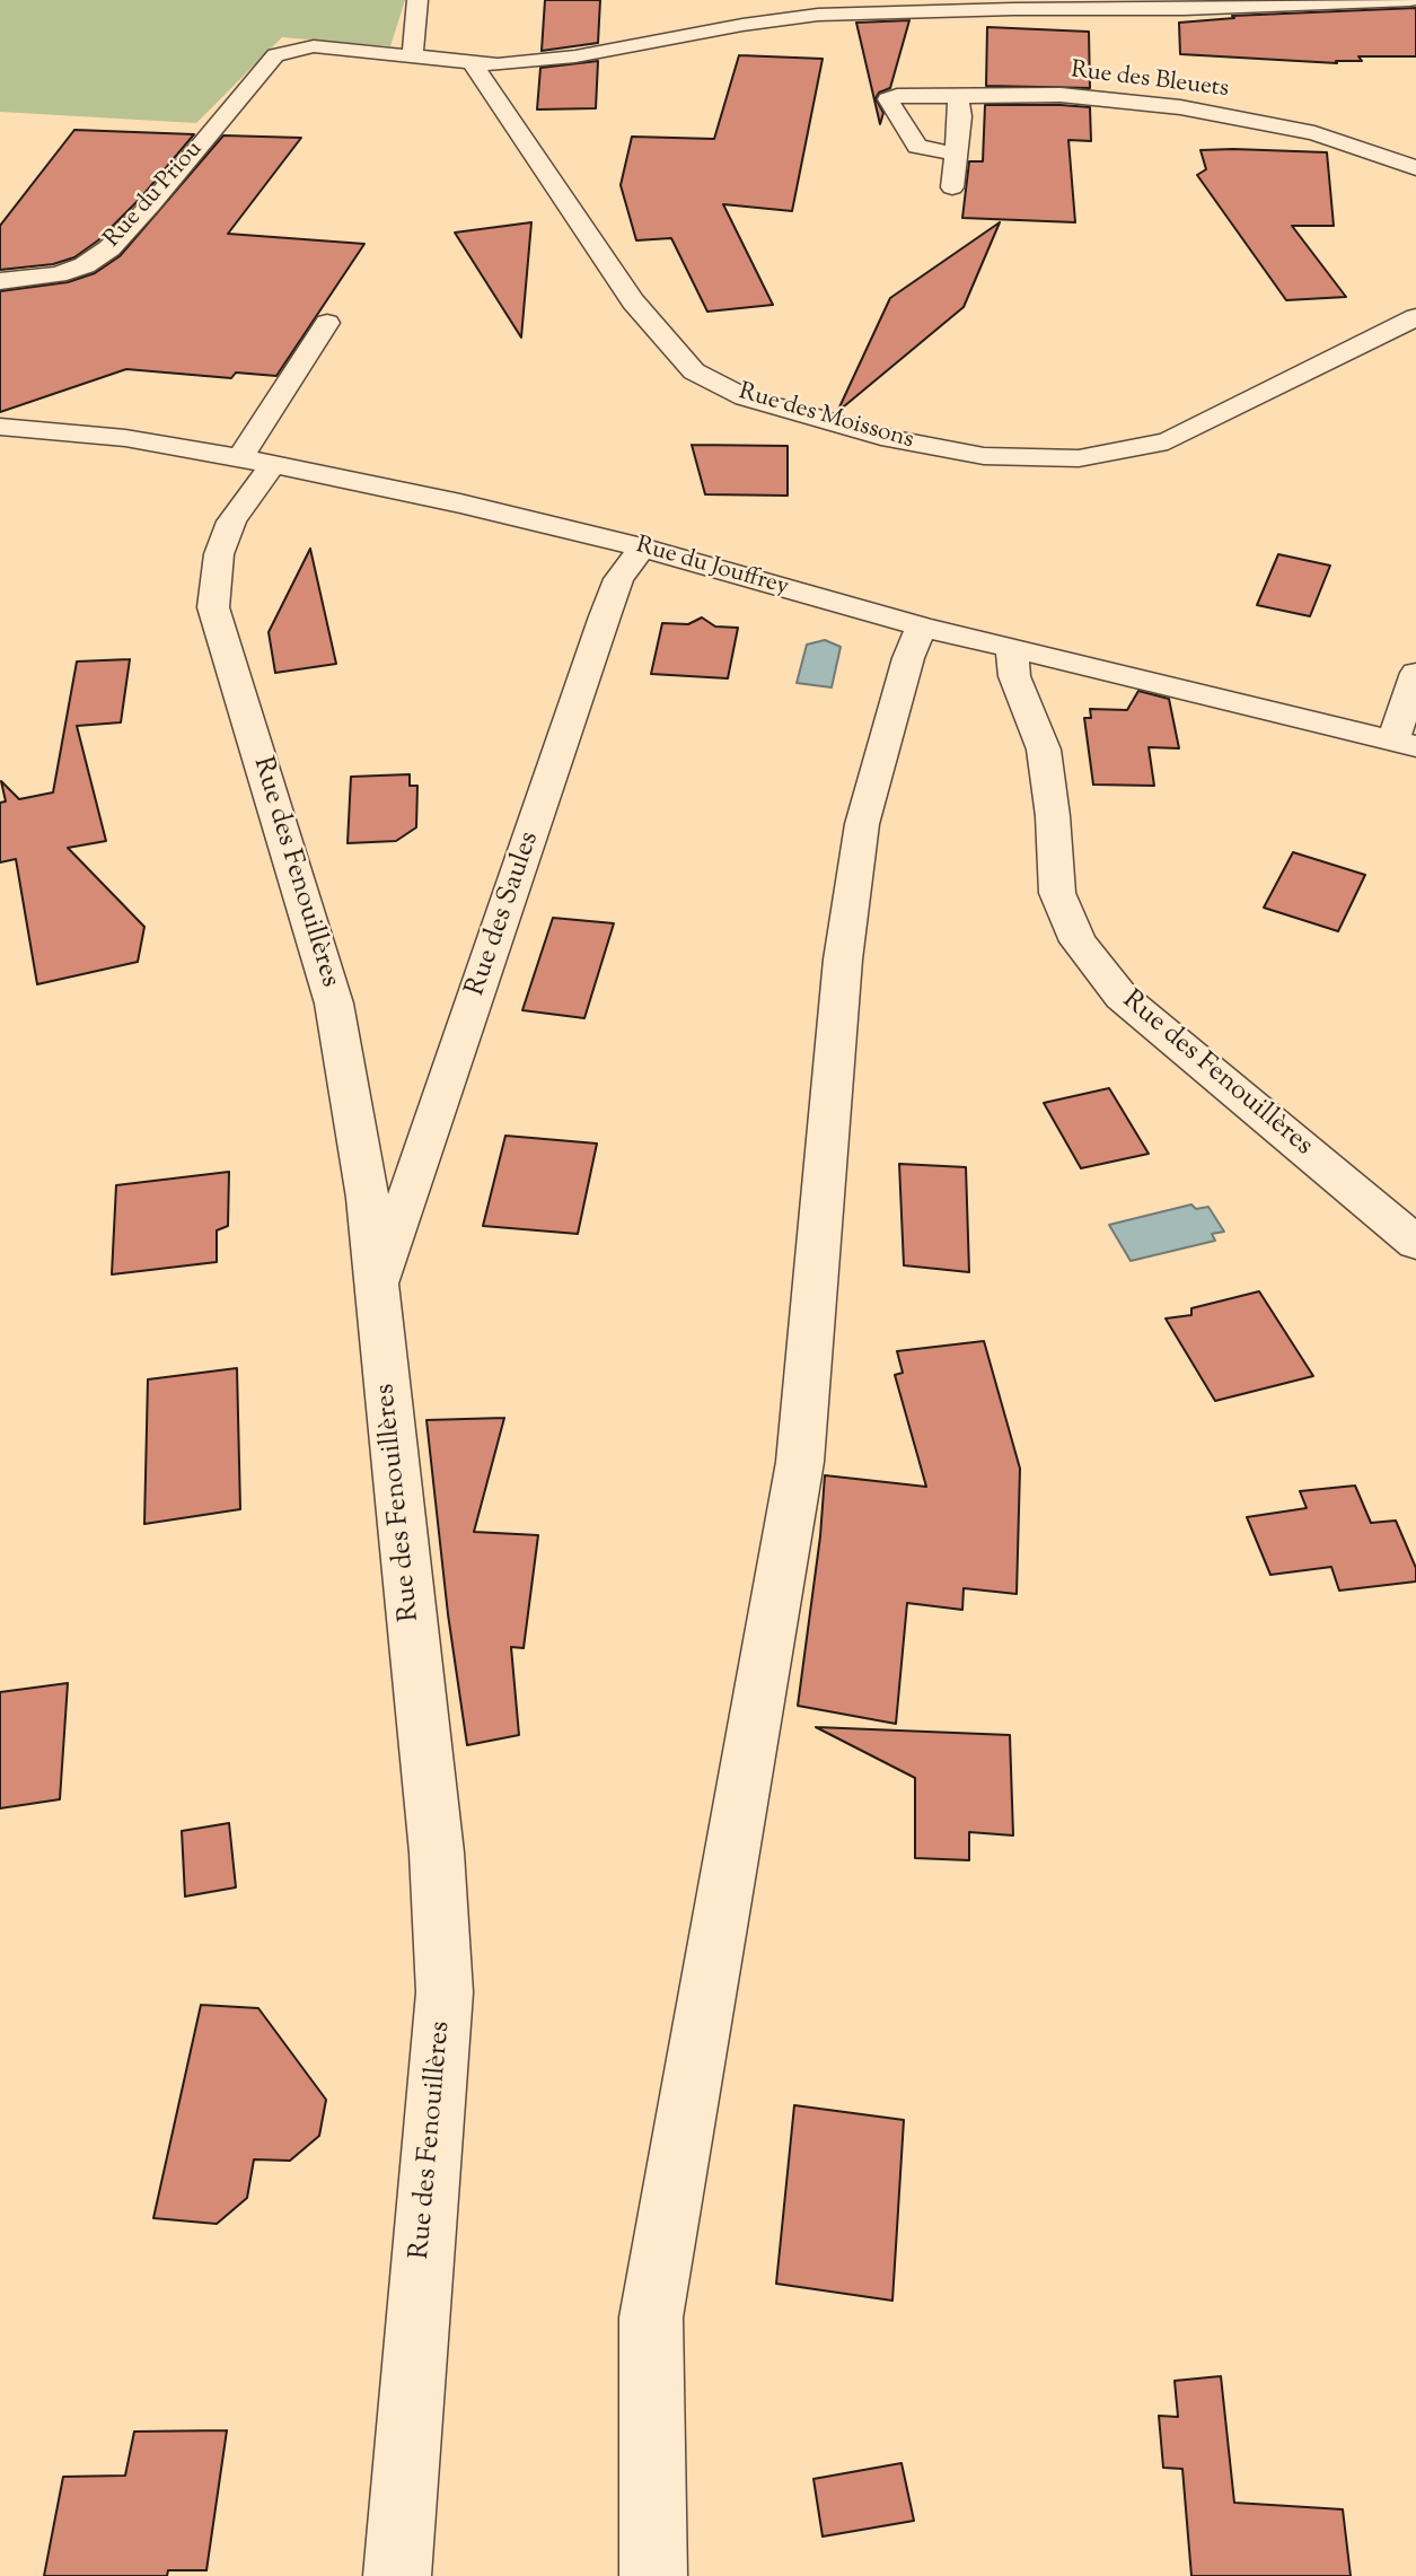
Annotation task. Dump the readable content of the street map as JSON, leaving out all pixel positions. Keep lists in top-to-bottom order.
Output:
{
  "streets": {
    "street": [
      "Rue des Bleuets",
      "Rue du Priou",
      "Rue des Moissons",
      "Rue du Jouffrey",
      "Rue des Fenouillères",
      "Rue des Saules"
    ]
  },
  "crossings": [
    ["Rue du Jouffrey", "Rue des Fenouillères"],
    ["Rue du Jouffrey", "Rue des Saules"],
    ["Rue des Fenouillères", "Rue des Saules"]
  ]
}
